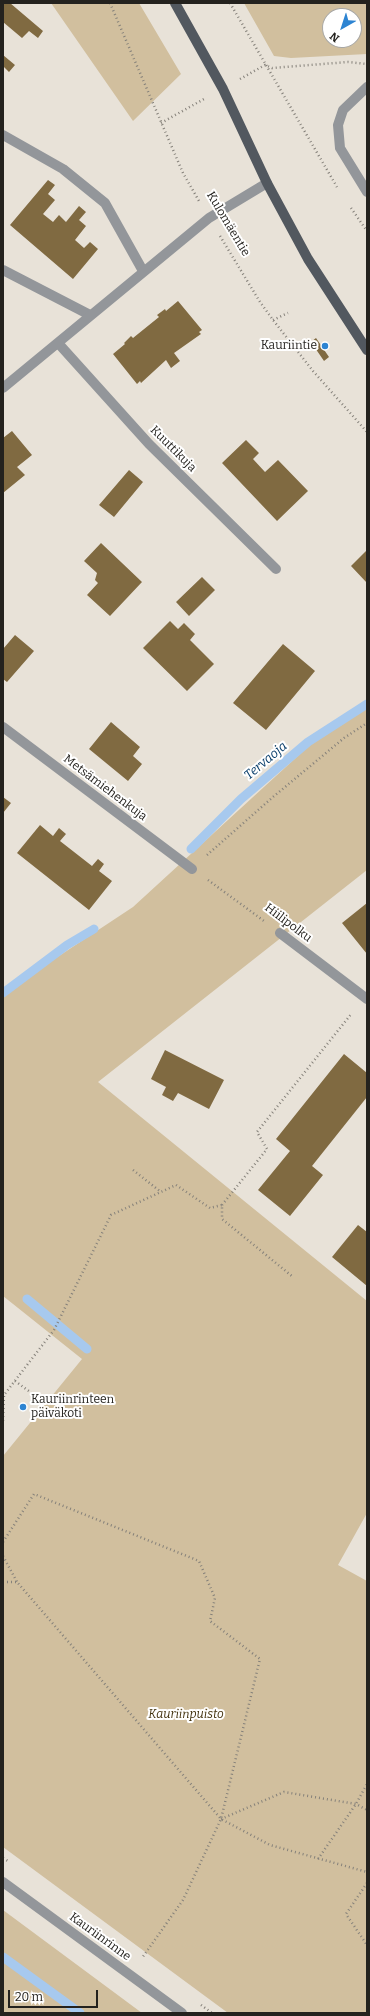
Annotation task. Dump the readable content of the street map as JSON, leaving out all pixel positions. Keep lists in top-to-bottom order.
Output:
{
  "streets": {
    "street": [
      "Kuuttikuja",
      "Metsämiehenkuja",
      "Hiilipolku",
      "Kauriinrinne"
    ],
    "path": ["Kulomäentie"]
  },
  "crossings": [
    ["Metsämiehenkuja", "Hiilipolku"]
  ],
  "water": ["Tervaoja"],
  "parks": ["Kauriinpuisto"],
  "places": ["Kauriintie", "Kauriinrinteen päiväkoti"],
  "scale_bar": "20 m",
  "north": "bottom left"
}
